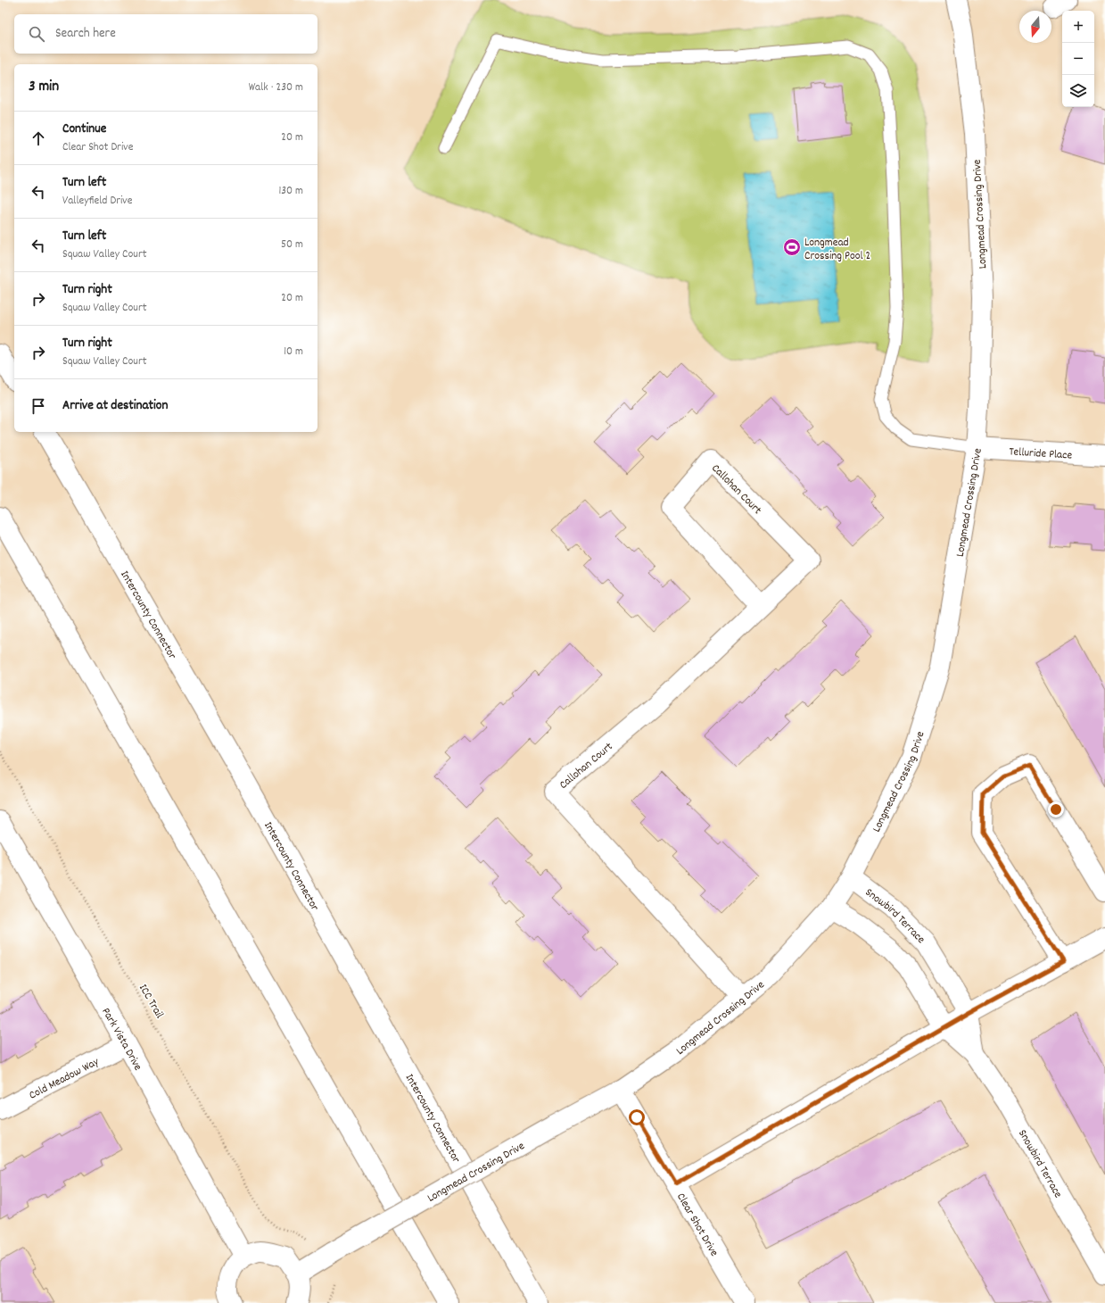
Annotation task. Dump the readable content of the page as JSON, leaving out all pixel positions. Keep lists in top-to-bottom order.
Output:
{
  "streets": {
    "main road": [
      "Longmead Crossing Drive",
      "Telluride Place",
      "Callohan Court",
      "Intercounty Connector",
      "Snowbird Terrace",
      "Park Vista Drive",
      "Cold Meadow Way",
      "Clear Shot Drive"
    ],
    "path": ["ICC Trail"]
  },
  "crossings": [
    ["Longmead Crossing Drive", "Telluride Place"],
    ["Longmead Crossing Drive", "Callohan Court"],
    ["Longmead Crossing Drive", "Snowbird Terrace"],
    ["Longmead Crossing Drive", "Clear Shot Drive"],
    ["Park Vista Drive", "Cold Meadow Way"]
  ],
  "places": {
    "sports": ["Longmead Crossing Pool 2"]
  },
  "north": "bottom",
  "page": {
    "map_buttons": ["+", "−"],
    "search": "Search here",
    "heading": ["3 min", "Walk · 230 m"],
    "list": [
      ["Continue", "Clear Shot Drive", "20 m"],
      ["Turn left", "Valleyfield Drive", "130 m"],
      ["Turn left", "Squaw Valley Court", "50 m"],
      ["Turn right", "Squaw Valley Court", "20 m"],
      ["Turn right", "Squaw Valley Court", "10 m"],
      "Arrive at destination"
    ]
  }
}
